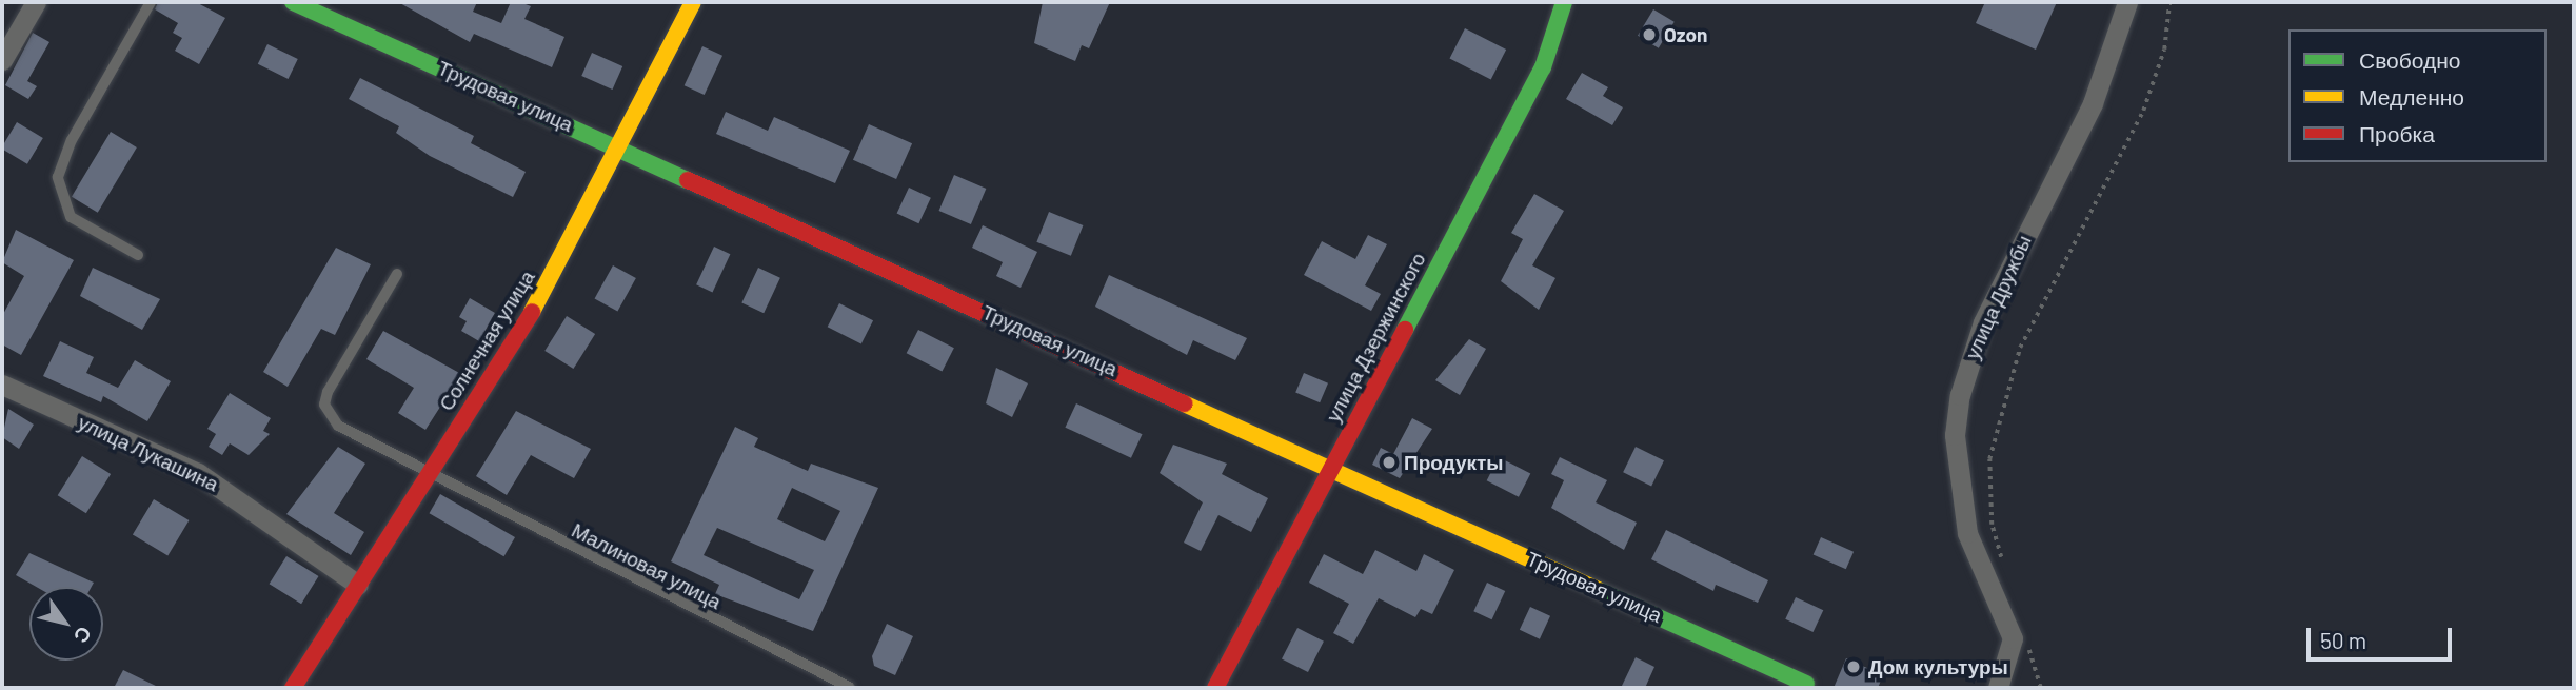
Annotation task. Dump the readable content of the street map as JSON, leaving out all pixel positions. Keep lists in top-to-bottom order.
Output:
{
  "streets": {
    "street": [
      "Трудовая улица",
      "улица Дружбы",
      "улица Дзержинского",
      "Солнечная улица",
      "улица Лукашина"
    ],
    "lane": ["Малиновая улица"]
  },
  "crossings": [
    ["Трудовая улица", "улица Дзержинского"],
    ["Трудовая улица", "Солнечная улица"],
    ["Солнечная улица", "улица Лукашина"],
    ["Солнечная улица", "Малиновая улица"]
  ],
  "places": ["Ozon", "Продукты", "Дом культуры"],
  "legend": ["Свободно", "Медленно", "Пробка"],
  "scale_bar": "50 m",
  "north": "bottom right"
}
